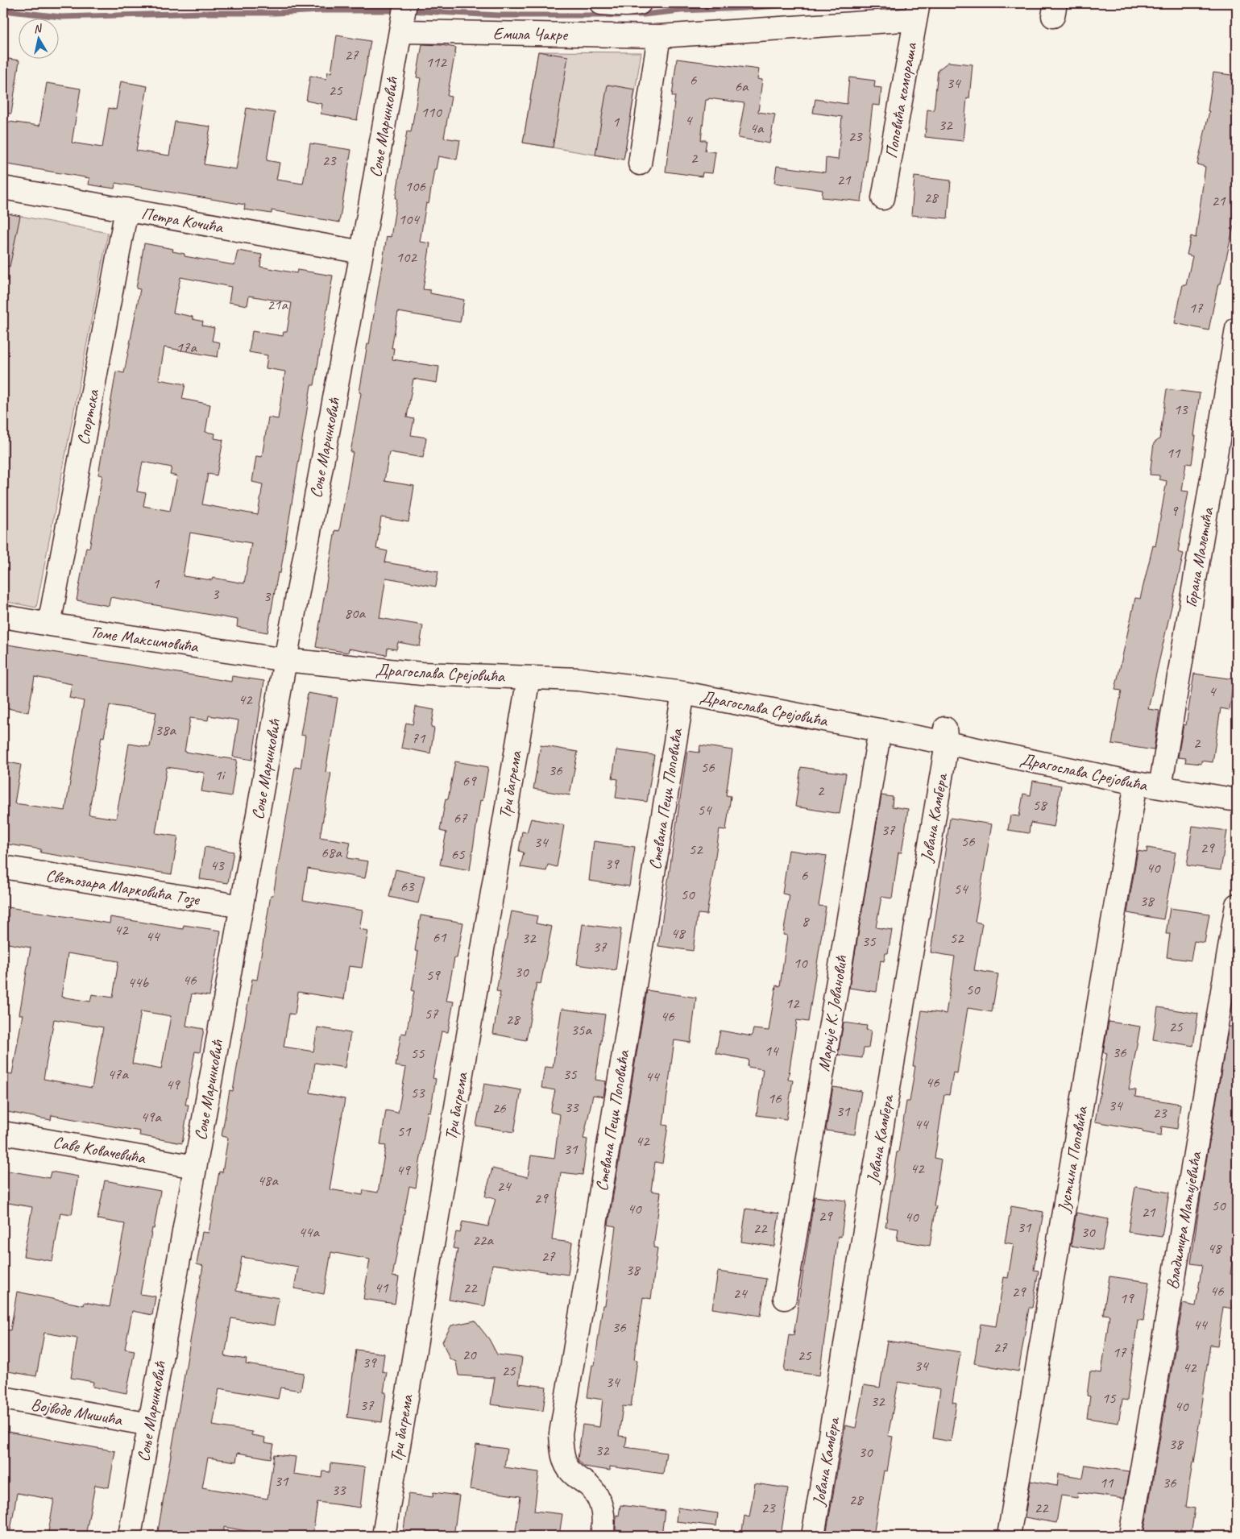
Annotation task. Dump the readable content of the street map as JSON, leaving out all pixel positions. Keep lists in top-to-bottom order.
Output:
{
  "streets": {
    "street": [
      "Емила Чакре",
      "Поповића комораша",
      "Соње Маринковић",
      "Петра Кочића",
      "Спортска",
      "Горана Малетића",
      "Томе Максимовића",
      "Драгослава Срејовића",
      "Три багрема",
      "Стевана Пеци Поповића",
      "Јована Камбера",
      "Светозара Марковића Тозе",
      "Марије К. Јовановић",
      "Саве Ковачевића",
      "Јустина Поповића",
      "Владимира Матијевића",
      "Војводе Мишића"
    ]
  },
  "crossings": [
    ["Емила Чакре", "Поповића комораша"],
    ["Емила Чакре", "Соње Маринковић"],
    ["Соње Маринковић", "Петра Кочића"],
    ["Соње Маринковић", "Томе Максимовића"],
    ["Соње Маринковић", "Драгослава Срејовића"],
    ["Соње Маринковић", "Светозара Марковића Тозе"],
    ["Соње Маринковић", "Саве Ковачевића"],
    ["Соње Маринковић", "Војводе Мишића"],
    ["Петра Кочића", "Спортска"],
    ["Спортска", "Томе Максимовића"],
    ["Горана Малетића", "Драгослава Срејовића"],
    ["Томе Максимовића", "Драгослава Срејовића"],
    ["Драгослава Срејовића", "Три багрема"],
    ["Драгослава Срејовића", "Стевана Пеци Поповића"],
    ["Драгослава Срејовића", "Јована Камбера"],
    ["Драгослава Срејовића", "Марије К. Јовановић"],
    ["Драгослава Срејовића", "Јустина Поповића"]
  ],
  "house_numbers": [
    "27",
    "112",
    "6",
    "34",
    "6a",
    "25",
    "110",
    "4",
    "1",
    "32",
    "4a",
    "23",
    "2",
    "23",
    "21",
    "106",
    "28",
    "21",
    "104",
    "102",
    "21a",
    "17",
    "17a",
    "13",
    "11",
    "9",
    "1",
    "3",
    "3",
    "80a",
    "4",
    "42",
    "38a",
    "71",
    "2",
    "56",
    "36",
    "1i",
    "69",
    "2",
    "58",
    "54",
    "67",
    "37",
    "56",
    "34",
    "29",
    "52",
    "68a",
    "65",
    "39",
    "43",
    "40",
    "6",
    "63",
    "54",
    "50",
    "38",
    "8",
    "42",
    "48",
    "44",
    "61",
    "32",
    "52",
    "35",
    "37",
    "10",
    "30",
    "59",
    "46",
    "44b",
    "50",
    "12",
    "57",
    "46",
    "28",
    "25",
    "35a",
    "14",
    "36",
    "55",
    "47a",
    "35",
    "44",
    "46",
    "49",
    "53",
    "16",
    "34",
    "33",
    "26",
    "31",
    "23",
    "49a",
    "44",
    "51",
    "42",
    "31",
    "42",
    "49",
    "48a",
    "24",
    "29",
    "50",
    "40",
    "21",
    "29",
    "40",
    "31",
    "22",
    "44a",
    "30",
    "22a",
    "48",
    "27",
    "38",
    "41",
    "22",
    "46",
    "29",
    "24",
    "19",
    "44",
    "36",
    "27",
    "17",
    "20",
    "25",
    "39",
    "34",
    "42",
    "25",
    "34",
    "15",
    "32",
    "37",
    "40",
    "38",
    "32",
    "30",
    "31",
    "11",
    "36",
    "33",
    "28",
    "23",
    "22"
  ],
  "north": "top"
}
